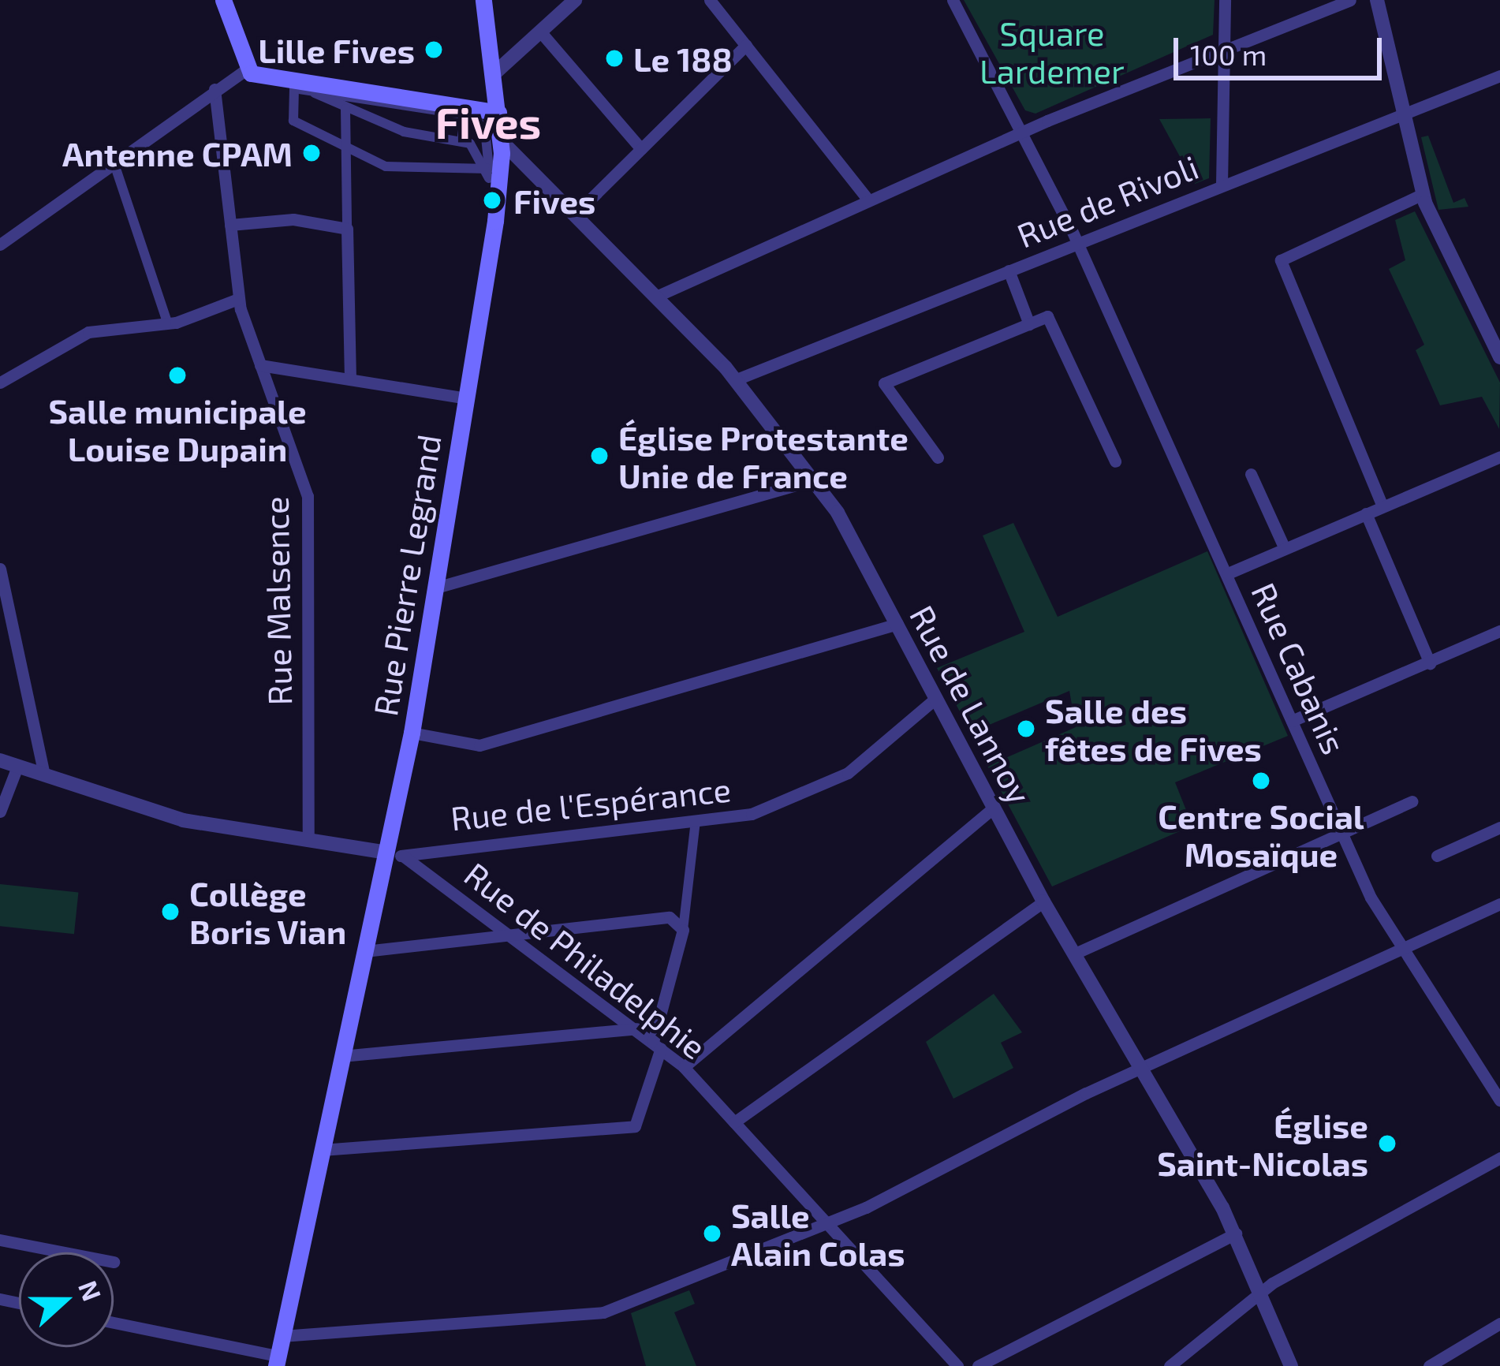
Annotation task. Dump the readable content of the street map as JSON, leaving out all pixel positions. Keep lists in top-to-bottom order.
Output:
{
  "streets": {
    "main road": ["Rue Pierre Legrand"],
    "street": [
      "Rue de Rivoli",
      "Rue Malsence",
      "Rue Cabanis",
      "Rue de Lannoy",
      "Rue de l'Espérance",
      "Rue de Philadelphie"
    ]
  },
  "crossings": [
    ["Rue de Rivoli", "Rue Cabanis"],
    ["Rue de Rivoli", "Rue de Lannoy"],
    ["Rue Pierre Legrand", "Rue de Lannoy"],
    ["Rue Pierre Legrand", "Rue de l'Espérance"],
    ["Rue Pierre Legrand", "Rue de Philadelphie"],
    ["Rue de Lannoy", "Rue de l'Espérance"],
    ["Rue de l'Espérance", "Rue de Philadelphie"]
  ],
  "districts": ["Fives"],
  "parks": ["Square Lardemer"],
  "places": [
    "Lille Fives",
    "Le 188",
    "Antenne CPAM",
    "Fives",
    "Salle municipale Louise Dupain",
    "Église Protestante Unie de France",
    "Salle des fêtes de Fives",
    "Centre Social Mosaïque",
    "Collège Boris Vian",
    "Église Saint-Nicolas",
    "Salle Alain Colas"
  ],
  "scale_bar": "100 m",
  "north": "right"
}
